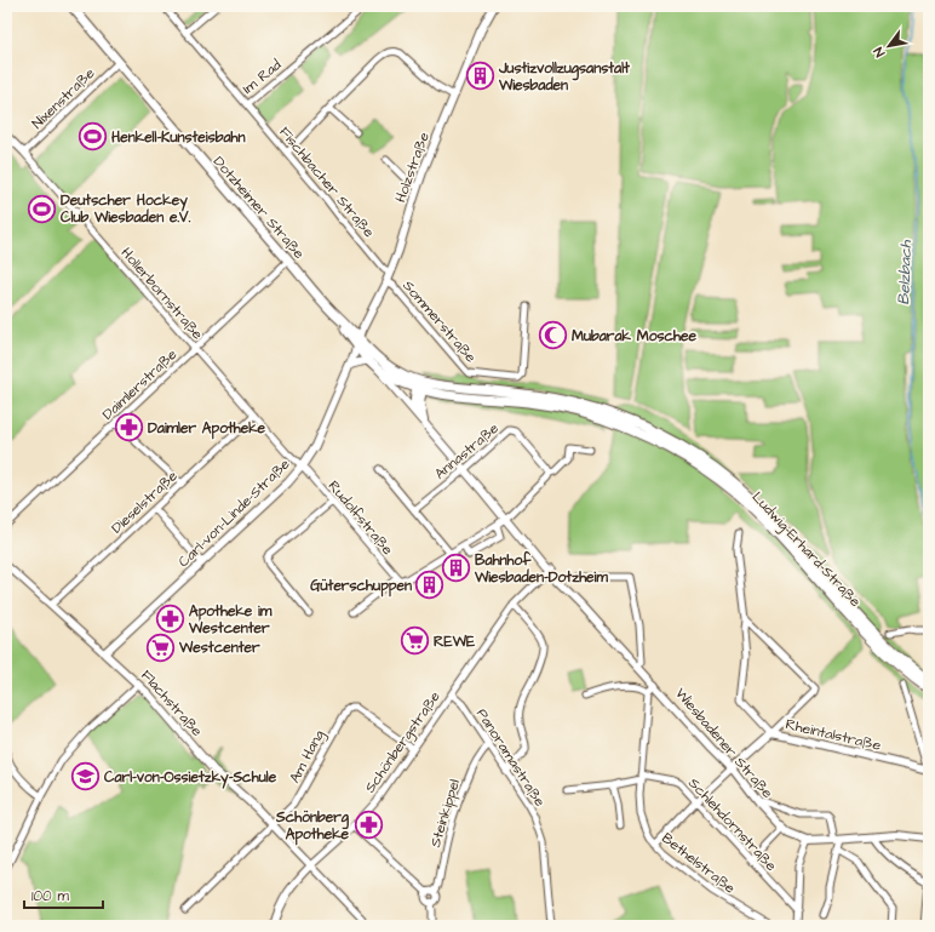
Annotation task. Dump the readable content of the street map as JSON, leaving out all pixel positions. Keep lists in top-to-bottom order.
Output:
{
  "streets": {
    "main road": ["Dotzheimer Straße", "Ludwig-Erhard-Straße"],
    "street": [
      "Im Rad",
      "Nixenstraße",
      "Holzstraße",
      "Fischbacher Straße",
      "Hollerbornstraße",
      "Sommerstraße",
      "Daimlerstraße",
      "Annastraße",
      "Dieselstraße",
      "Carl-von-Linde-Straße",
      "Rudolfstraße",
      "Flachstraße",
      "Rheintalstraße",
      "Schönbergstraße",
      "Wiesbadener Straße",
      "Am Hang",
      "Panoramastraße",
      "Steinkippel",
      "Schlehdornstraße",
      "Bethelstraße"
    ]
  },
  "crossings": [
    ["Im Rad", "Fischbacher Straße"],
    ["Nixenstraße", "Dotzheimer Straße"],
    ["Nixenstraße", "Hollerbornstraße"],
    ["Holzstraße", "Fischbacher Straße"],
    ["Holzstraße", "Dotzheimer Straße"],
    ["Holzstraße", "Sommerstraße"],
    ["Holzstraße", "Carl-von-Linde-Straße"],
    ["Holzstraße", "Ludwig-Erhard-Straße"],
    ["Dotzheimer Straße", "Daimlerstraße"],
    ["Dotzheimer Straße", "Carl-von-Linde-Straße"],
    ["Dotzheimer Straße", "Ludwig-Erhard-Straße"],
    ["Hollerbornstraße", "Daimlerstraße"],
    ["Hollerbornstraße", "Dieselstraße"],
    ["Hollerbornstraße", "Carl-von-Linde-Straße"],
    ["Hollerbornstraße", "Rudolfstraße"],
    ["Annastraße", "Wiesbadener Straße"],
    ["Dieselstraße", "Flachstraße"],
    ["Carl-von-Linde-Straße", "Rudolfstraße"],
    ["Carl-von-Linde-Straße", "Ludwig-Erhard-Straße"],
    ["Carl-von-Linde-Straße", "Flachstraße"],
    ["Ludwig-Erhard-Straße", "Wiesbadener Straße"],
    ["Flachstraße", "Schönbergstraße"],
    ["Flachstraße", "Am Hang"],
    ["Schönbergstraße", "Wiesbadener Straße"],
    ["Schönbergstraße", "Am Hang"],
    ["Schönbergstraße", "Panoramastraße"],
    ["Panoramastraße", "Steinkippel"],
    ["Schlehdornstraße", "Bethelstraße"]
  ],
  "water": ["Belzbach"],
  "places": {
    "building": ["Justizvollzugsanstalt Wiesbaden", "Bahnhof Wiesbaden-Dotzheim", "Güterschuppen"],
    "sports": ["Henkell-Kunsteisbahn", "Deutscher Hockey Club Wiesbaden e.V."],
    "mosque": ["Mubarak Moschee"],
    "pharmacy": ["Daimler Apotheke", "Apotheke im Westcenter", "Schönberg Apotheke"],
    "supermarket": ["REWE", "Westcenter"],
    "school or university": ["Carl-von-Ossietzky-Schule"]
  },
  "scale_bar": "100 m",
  "north": "bottom left"
}
